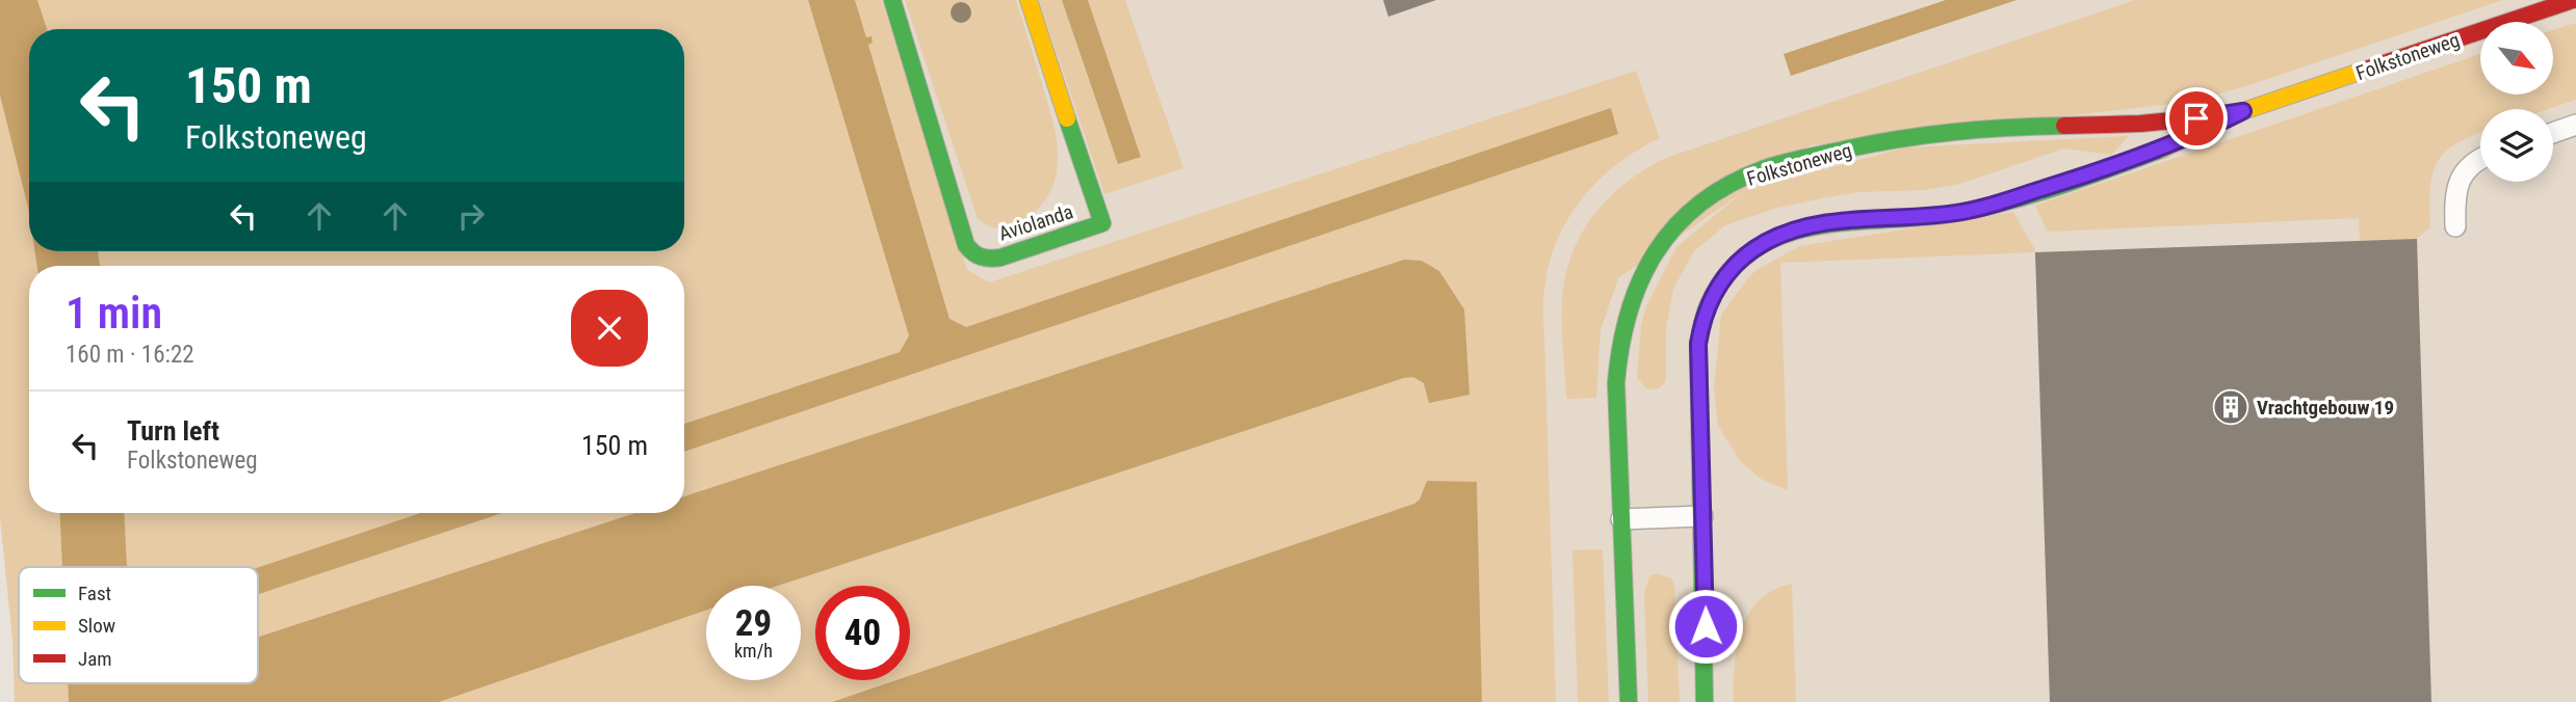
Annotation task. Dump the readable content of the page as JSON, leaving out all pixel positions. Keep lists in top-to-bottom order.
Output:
{
  "streets": {
    "street": ["Folkstoneweg", "Aviolanda"]
  },
  "places": {
    "building": ["Vrachtgebouw 19"]
  },
  "legend": ["Fast", "Slow", "Jam"],
  "north": "bottom right",
  "page": {
    "turn": ["150 m", "Folkstoneweg"],
    "heading": ["1 min", "160 m · 16:22"],
    "list": [
      {
        "name": "Turn left",
        "note": "Folkstoneweg",
        "value": "150 m"
      }
    ],
    "speed": "29 km/h",
    "limit": "40"
  }
}
